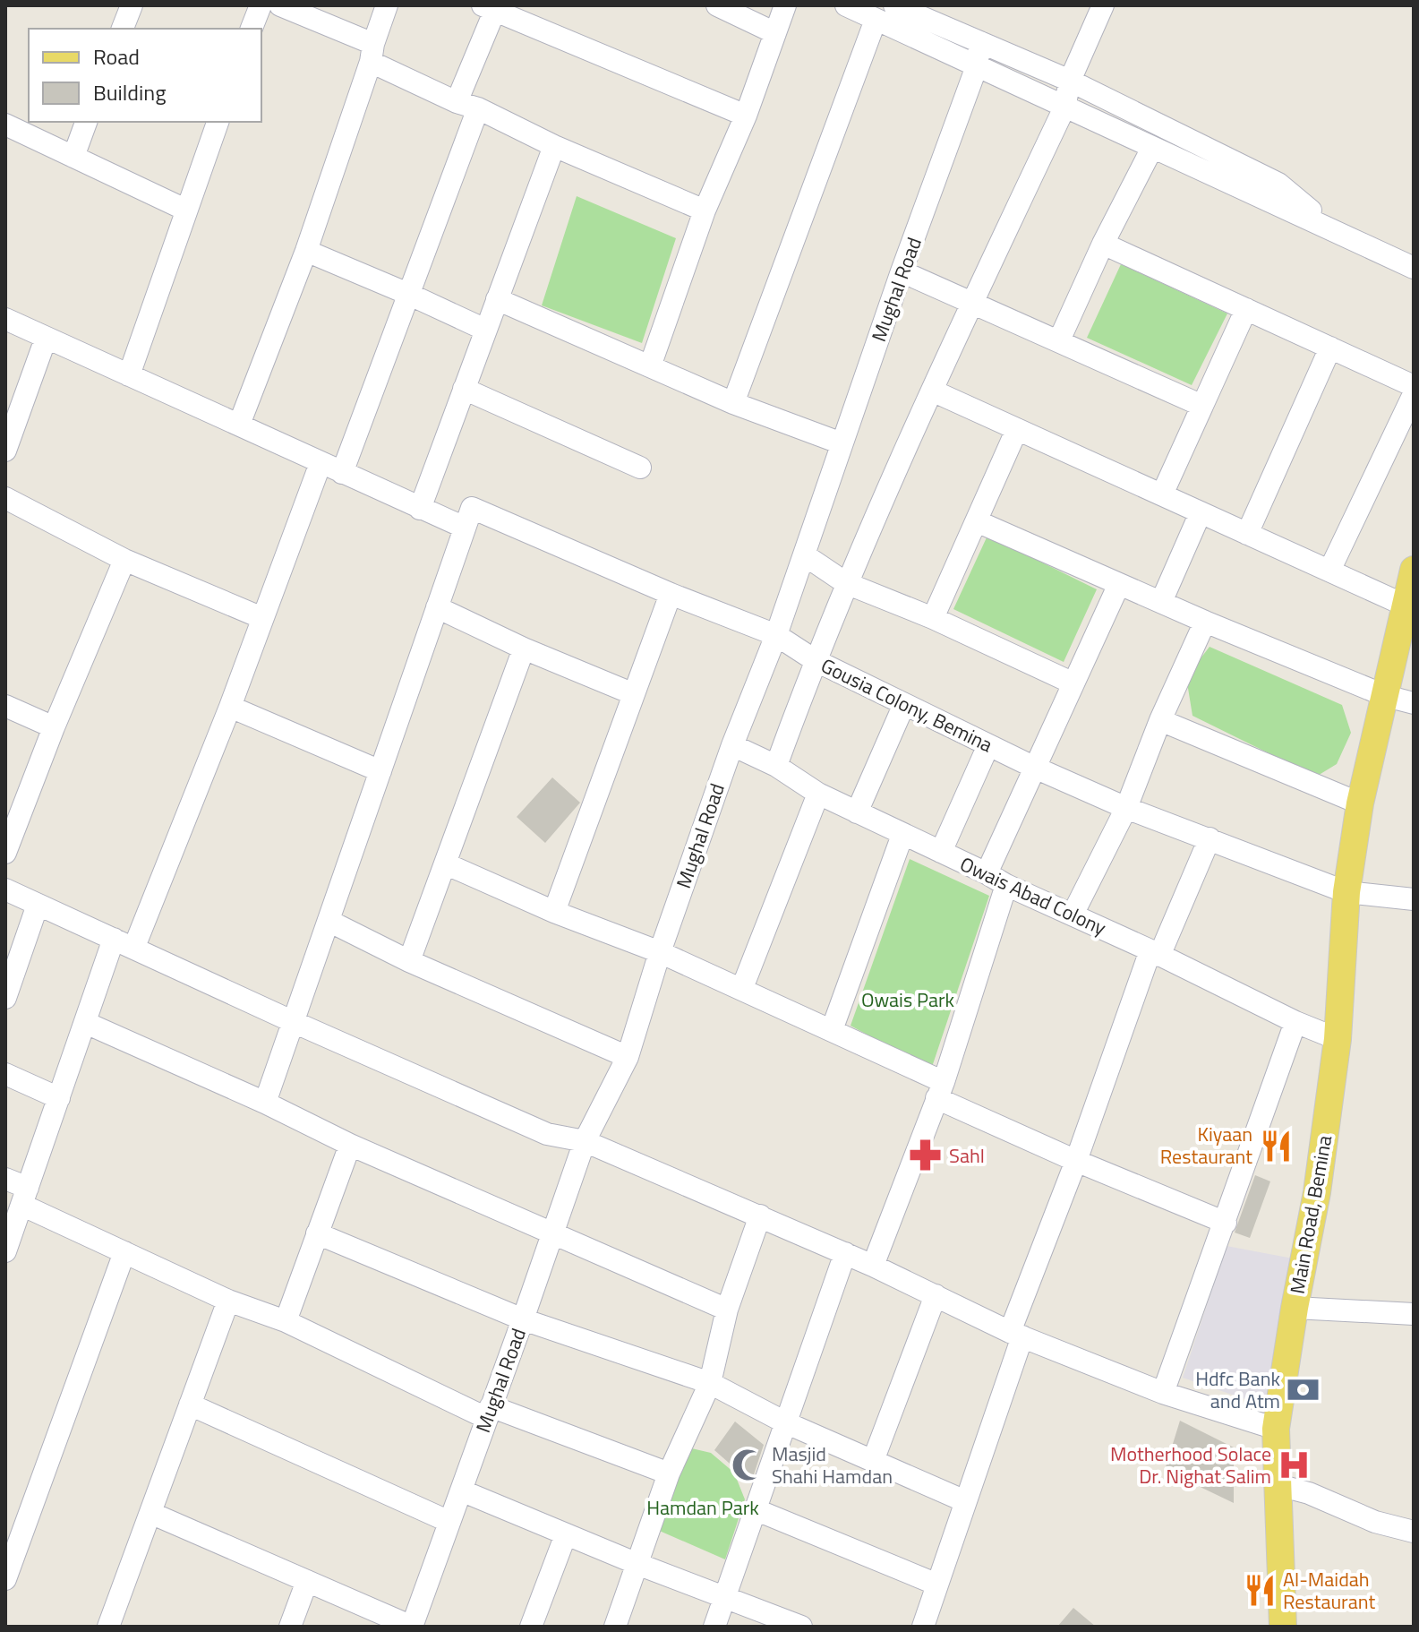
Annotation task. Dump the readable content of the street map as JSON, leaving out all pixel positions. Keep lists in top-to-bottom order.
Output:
{
  "streets": {
    "main road": ["Main Road, Bemina"],
    "street": ["Mughal Road", "Gousia Colony, Bemina", "Owais Abad Colony"]
  },
  "crossings": [
    ["Mughal Road", "Gousia Colony, Bemina"],
    ["Mughal Road", "Owais Abad Colony"],
    ["Gousia Colony, Bemina", "Main Road, Bemina"],
    ["Owais Abad Colony", "Main Road, Bemina"]
  ],
  "parks": ["Owais Park", "Hamdan Park"],
  "places": {
    "restaurant": ["Kiyaan Restaurant", "Al-Maidah Restaurant"],
    "pharmacy": ["Sahl"],
    "bank": ["Hdfc Bank and Atm"],
    "mosque": ["Masjid Shahi Hamdan"],
    "hospital": ["Motherhood Solace Dr. Nighat Salim"]
  },
  "legend": ["Road", "Building"]
}
